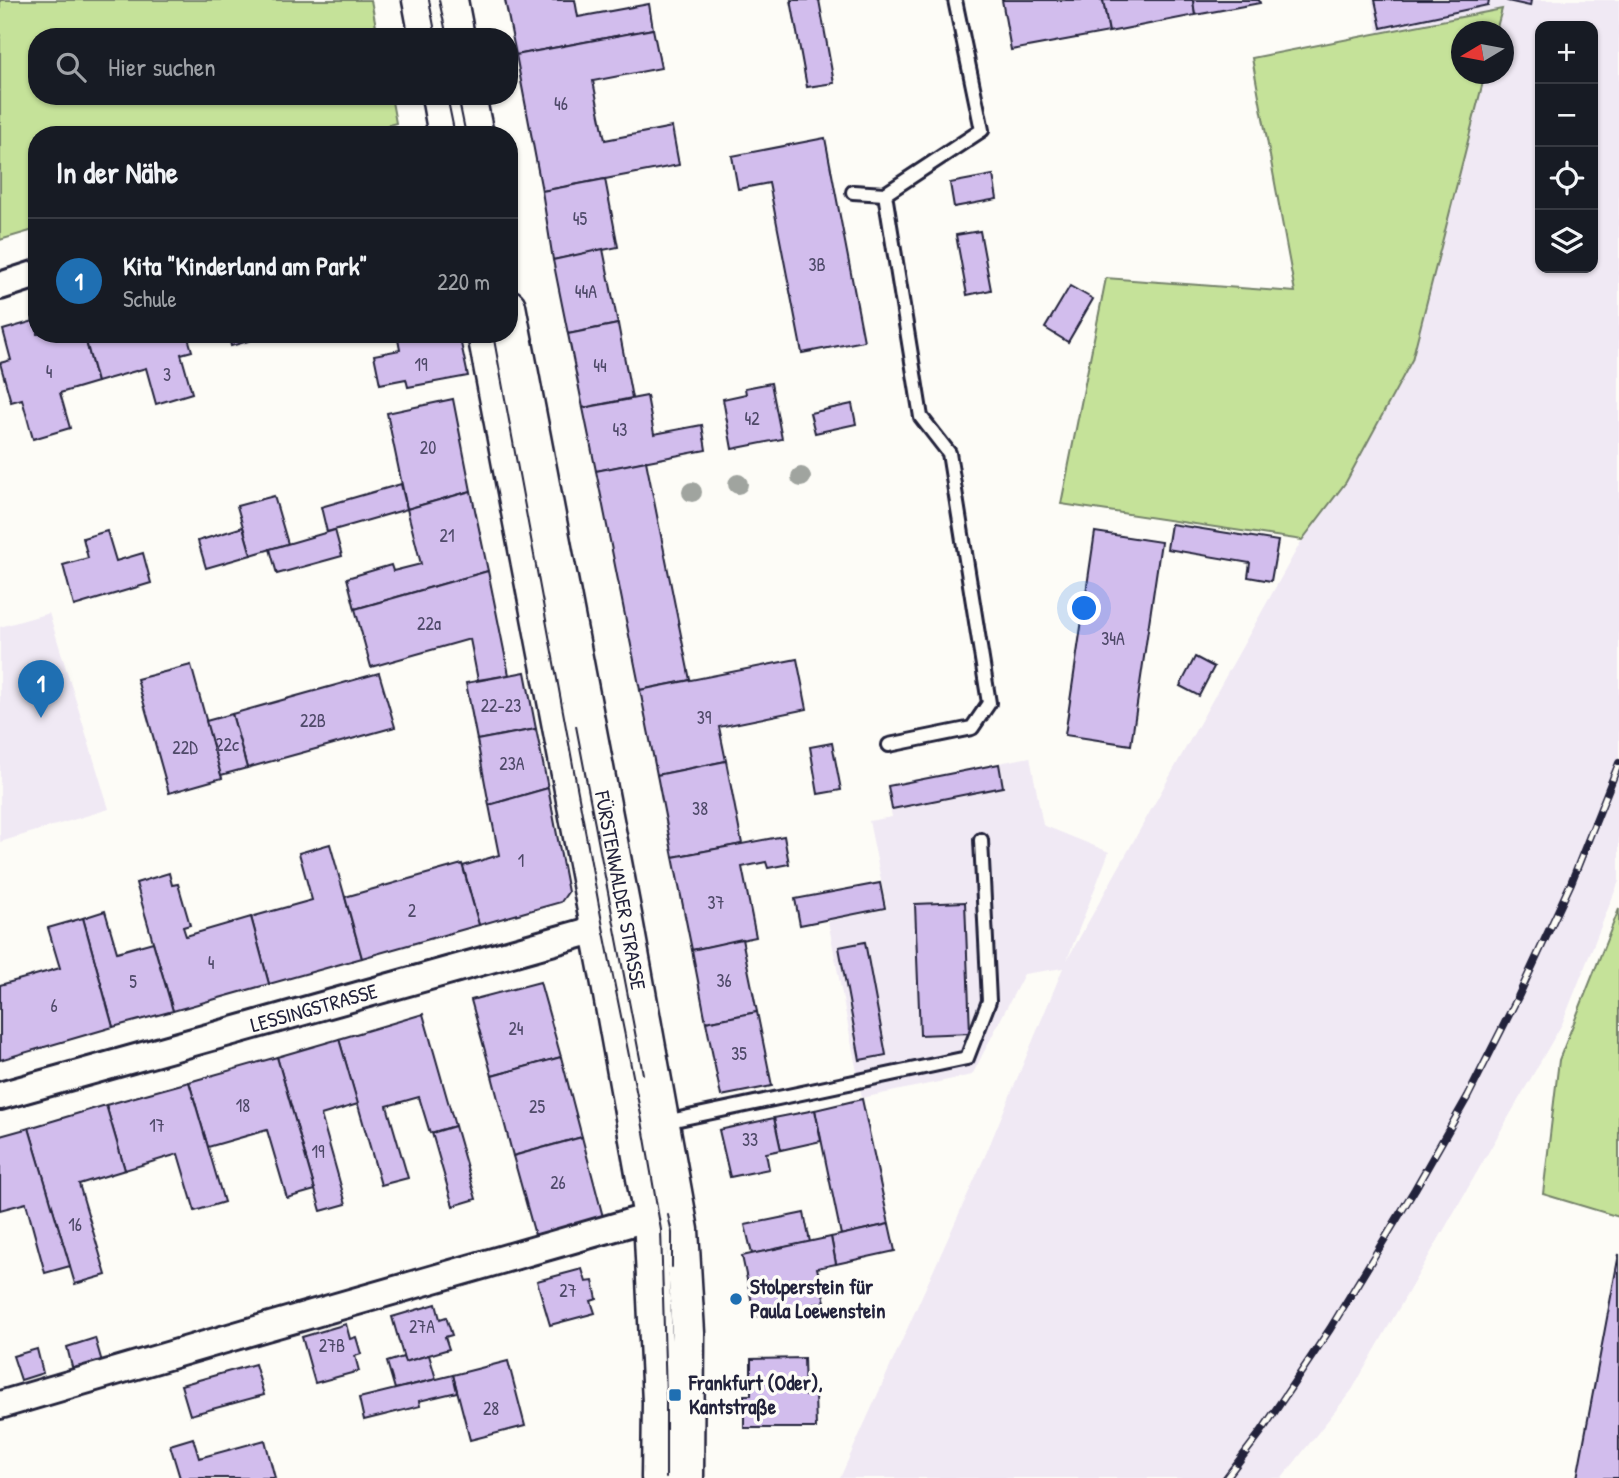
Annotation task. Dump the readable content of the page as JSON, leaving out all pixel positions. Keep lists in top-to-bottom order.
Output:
{
  "streets": {
    "street": ["FÜRSTENWALDER STRASSE", "LESSINGSTRASSE"]
  },
  "crossings": [
    ["FÜRSTENWALDER STRASSE", "LESSINGSTRASSE"]
  ],
  "places": {
    "other": ["Stolperstein für Paula Loewenstein"],
    "transit": ["Frankfurt (Oder), Kantstraße"]
  },
  "house_numbers": [
    "46",
    "45",
    "3B",
    "44A",
    "19",
    "44",
    "4",
    "3",
    "42",
    "43",
    "20",
    "21",
    "22a",
    "34A",
    "22-23",
    "39",
    "22B",
    "22c",
    "22D",
    "23A",
    "38",
    "1",
    "37",
    "2",
    "4",
    "36",
    "5",
    "6",
    "24",
    "35",
    "18",
    "25",
    "17",
    "33",
    "19",
    "26",
    "16",
    "27",
    "27A",
    "27B",
    "28"
  ],
  "north": "left",
  "page": {
    "map_buttons": ["+", "−"],
    "search": "Hier suchen",
    "heading": "In der Nähe",
    "list": [
      {
        "mark": "1",
        "name": "Kita \"Kinderland am Park\"",
        "note": "Schule",
        "value": "220 m"
      }
    ],
    "pins": "1"
  }
}
